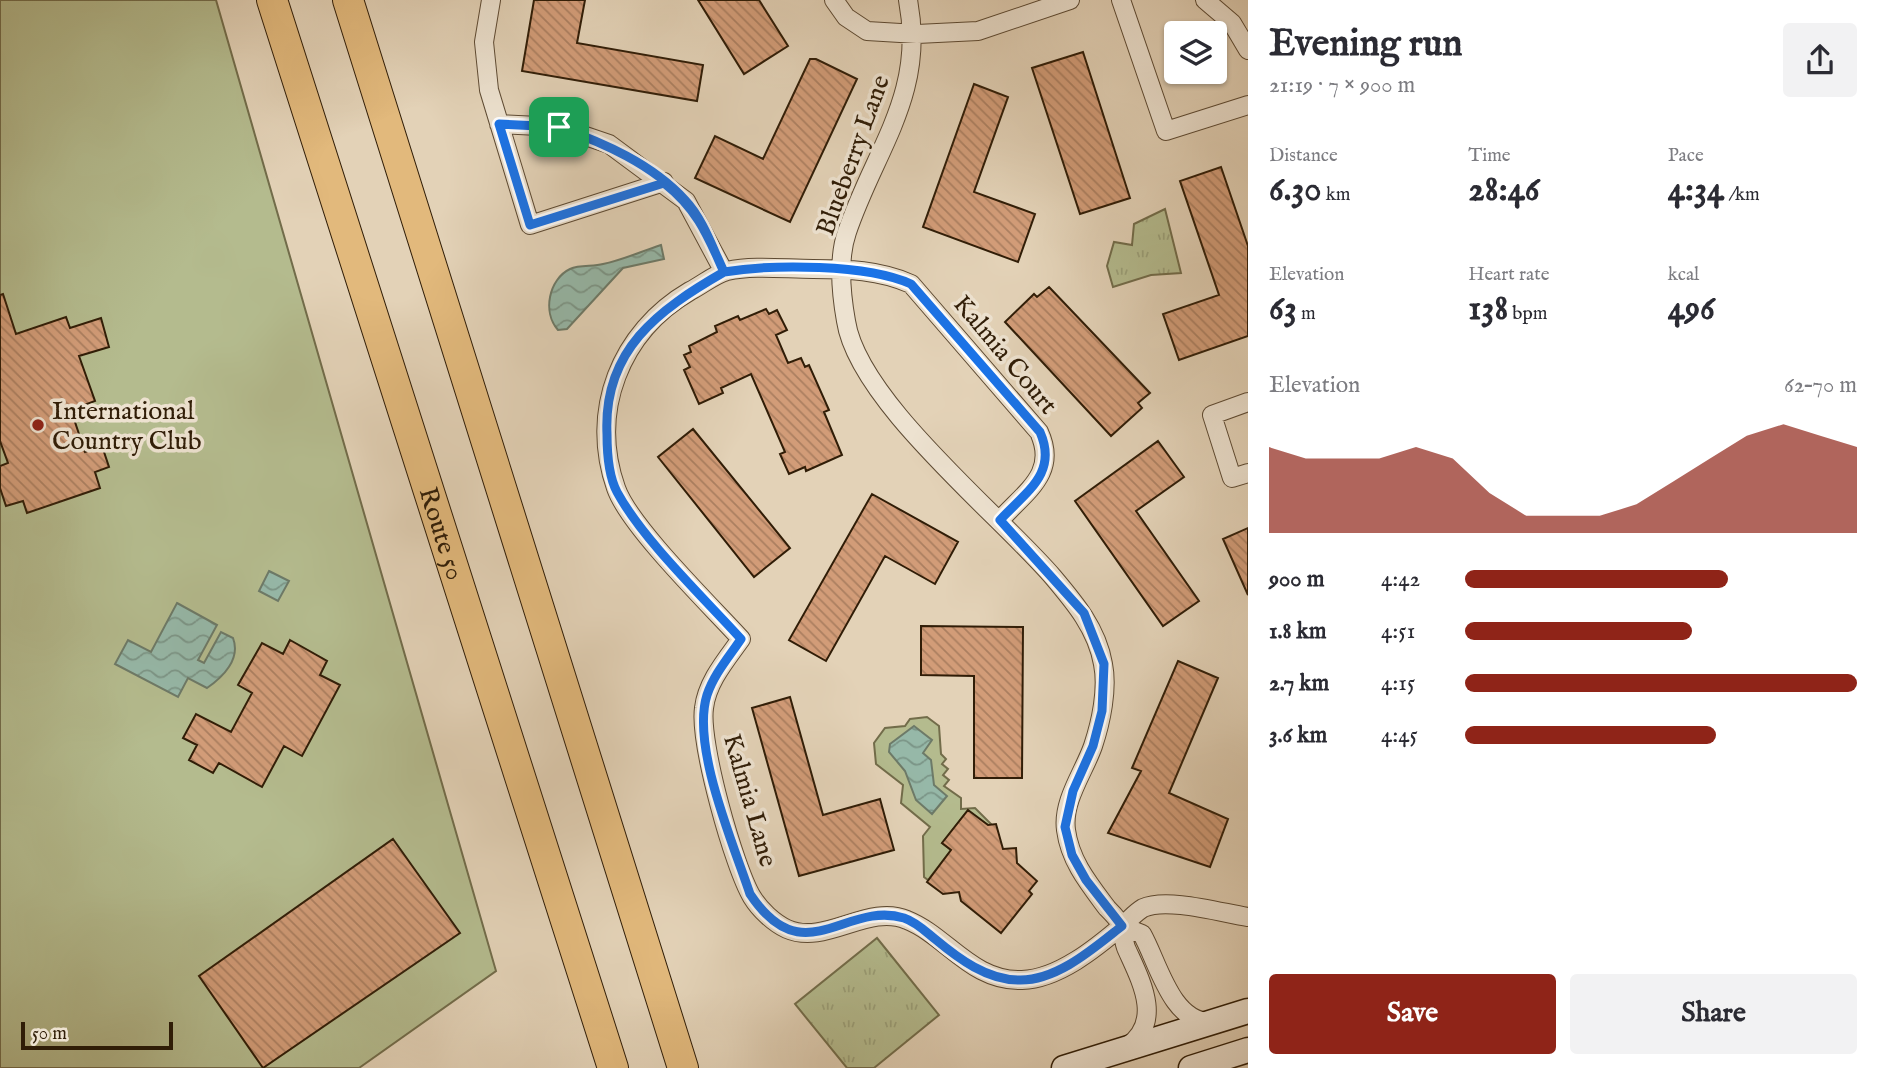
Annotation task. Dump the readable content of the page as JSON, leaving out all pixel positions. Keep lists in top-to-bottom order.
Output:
{
  "streets": {
    "highway": ["Route 50"],
    "street": ["Blueberry Lane", "Kalmia Court", "Kalmia Lane"]
  },
  "crossings": [
    ["Blueberry Lane", "Kalmia Court"],
    ["Blueberry Lane", "Kalmia Lane"],
    ["Kalmia Court", "Kalmia Lane"]
  ],
  "places": ["International Country Club"],
  "scale_bar": "50 m",
  "page": {
    "heading": ["Evening run", "21:19 · 7 × 900 m"],
    "stats": [
      ["Distance", "6.30 km"],
      ["Time", "28:46"],
      ["Pace", "4:34 /km"],
      ["Elevation", "63 m"],
      ["Heart rate", "138 bpm"],
      ["kcal", "496"]
    ],
    "chart": ["Elevation", "62–70 m"],
    "list": [
      {
        "name": "900 m",
        "note": "4:42"
      },
      {
        "name": "1.8 km",
        "note": "4:51"
      },
      {
        "name": "2.7 km",
        "note": "4:15"
      },
      {
        "name": "3.6 km",
        "note": "4:45"
      }
    ],
    "buttons": ["Save", "Share"],
    "scale": "50 m"
  }
}
